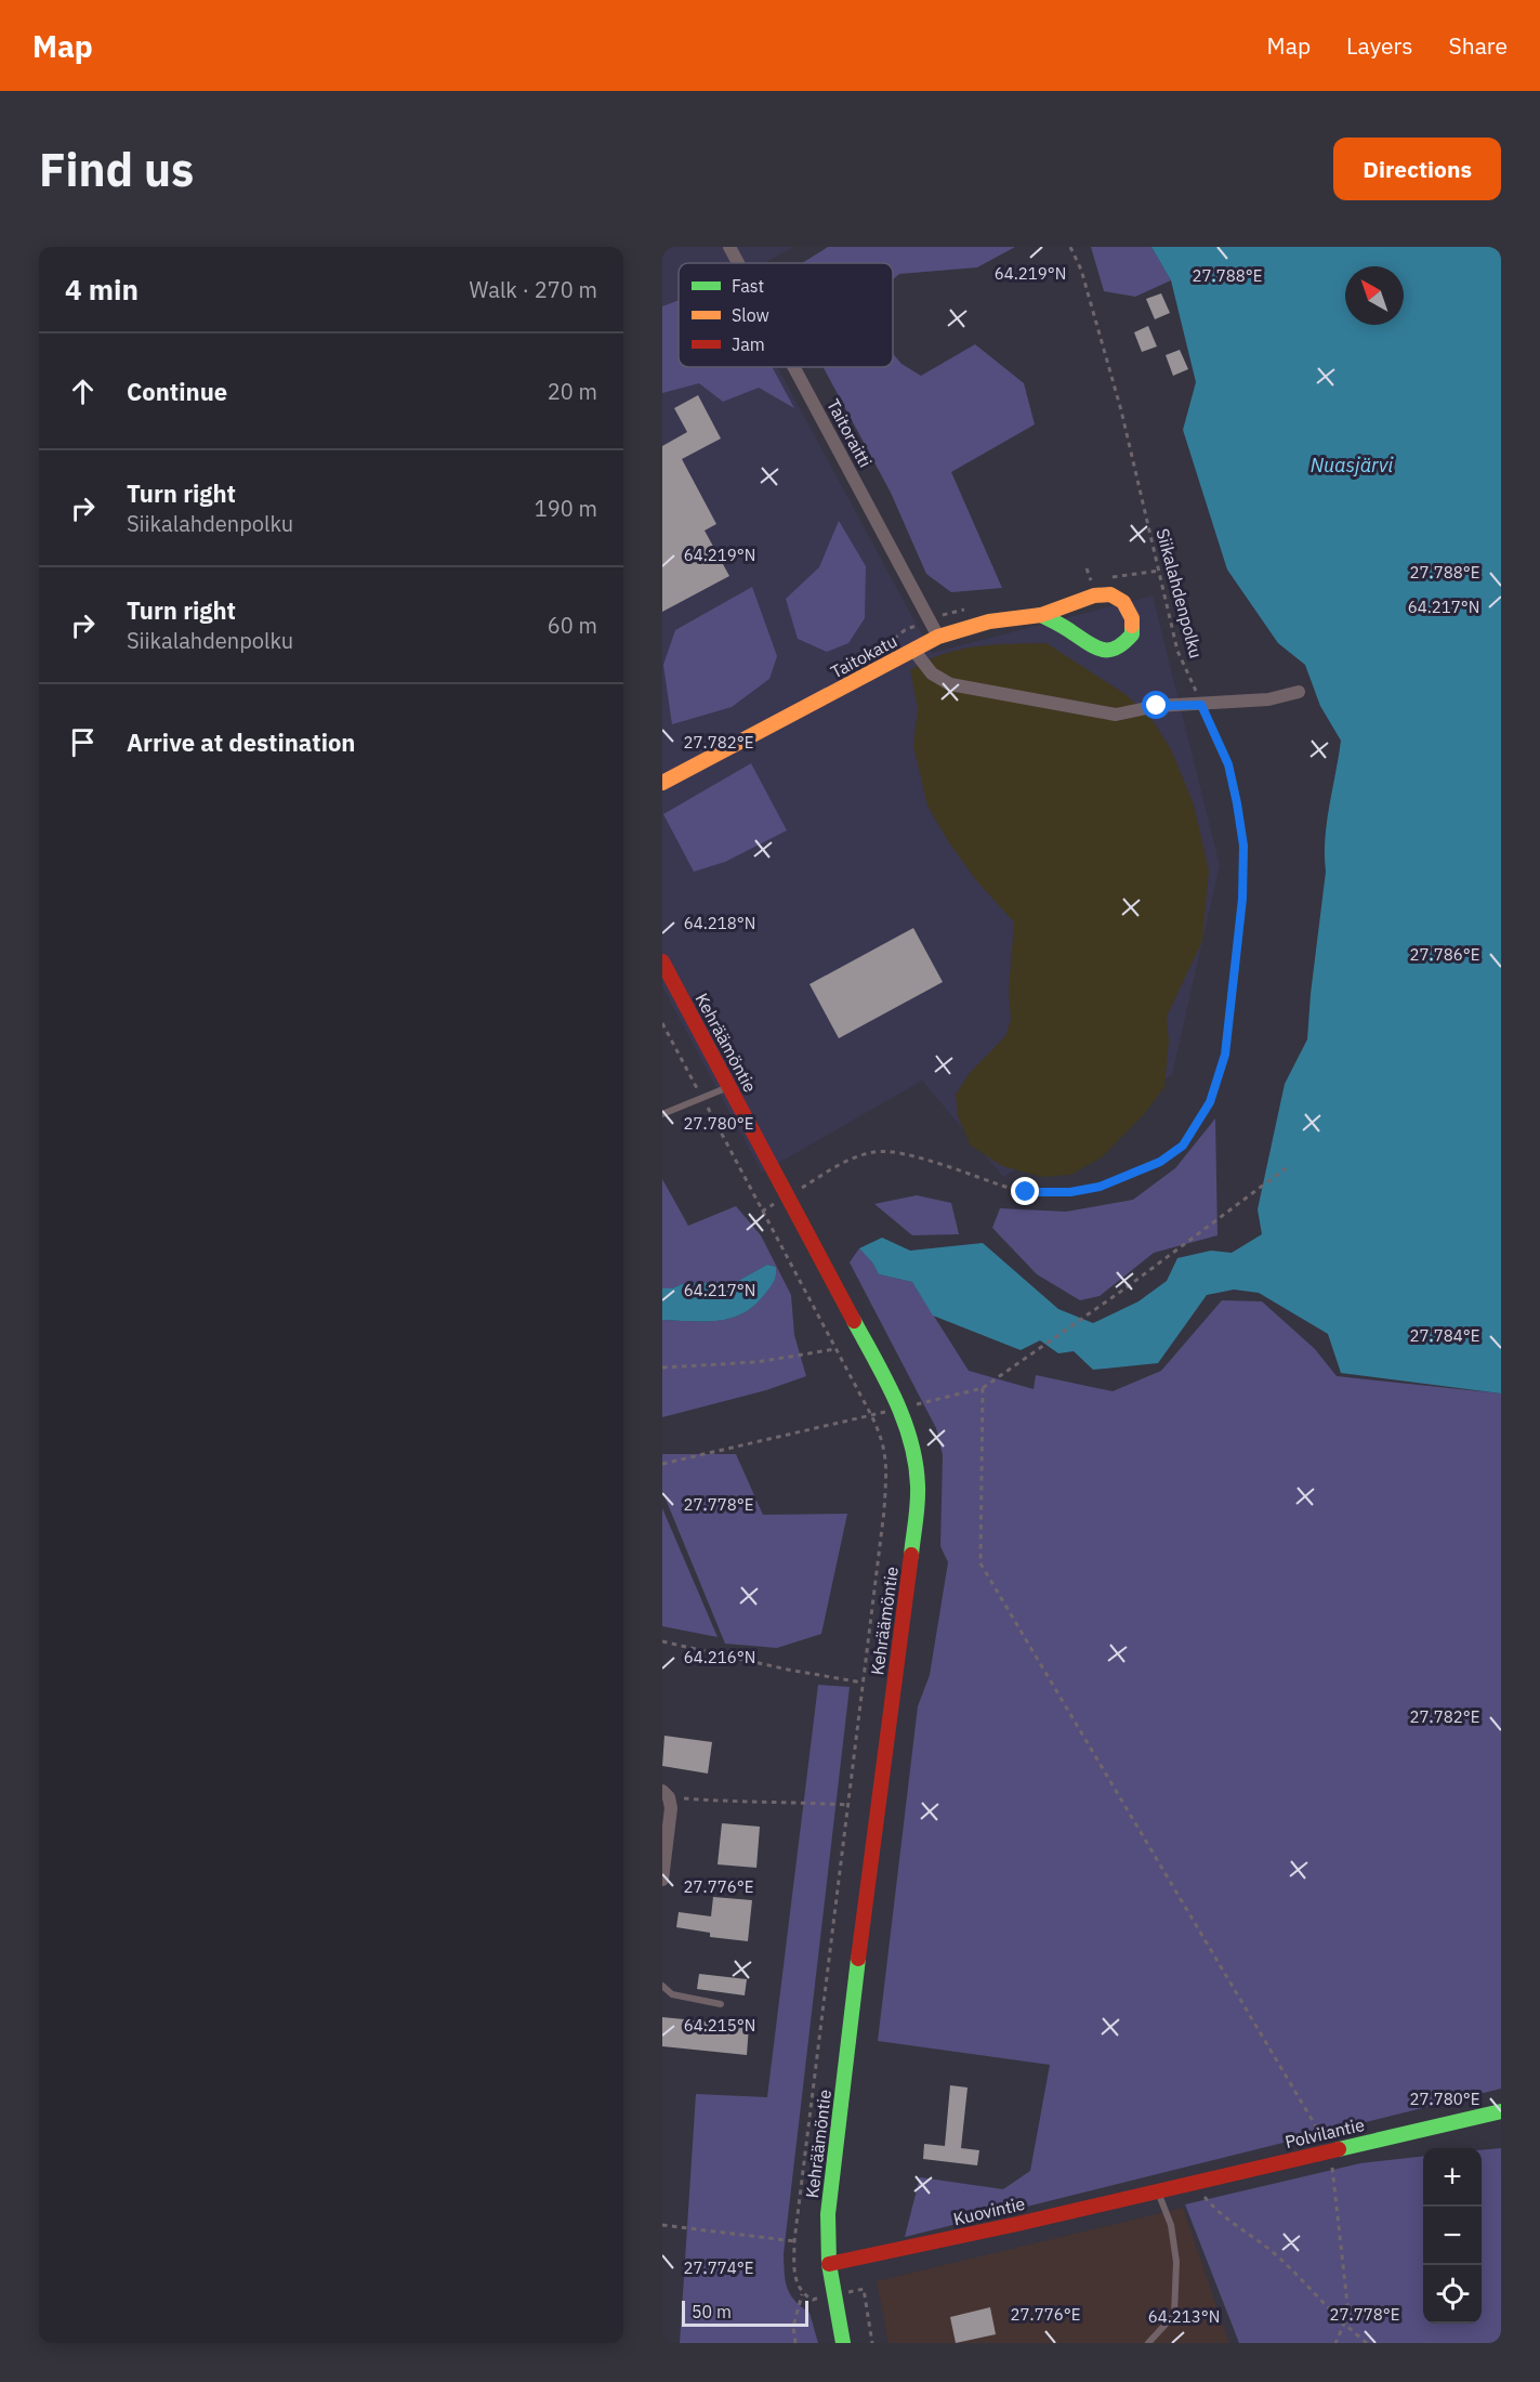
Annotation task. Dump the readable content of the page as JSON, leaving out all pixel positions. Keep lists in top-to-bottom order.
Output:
{
  "streets": {
    "street": [
      "Taitoraitti",
      "Taitokatu",
      "Kehräämöntie",
      "Polvilantie",
      "Kuovintie"
    ],
    "path": ["Siikalahdenpolku"]
  },
  "crossings": [
    ["Taitoraitti", "Taitokatu"],
    ["Siikalahdenpolku", "Kehräämöntie"],
    ["Kehräämöntie", "Kuovintie"],
    ["Polvilantie", "Kuovintie"]
  ],
  "water": ["Nuasjärvi"],
  "legend": ["Fast", "Slow", "Jam"],
  "scale_bar": "50 m",
  "north": "top left",
  "page": {
    "header": "Map",
    "nav": ["Map", "Layers", "Share"],
    "buttons": "Directions",
    "title": "Find us",
    "heading": ["4 min", "Walk · 270 m"],
    "list": [
      ["Continue", "20 m"],
      ["Turn right", "Siikalahdenpolku", "190 m"],
      ["Turn right", "Siikalahdenpolku", "60 m"],
      "Arrive at destination"
    ],
    "map_buttons": ["+", "−"],
    "scale": "50 m"
  },
  "coordinates": [
    "64.219°N",
    "27.788°E",
    "64.217°N",
    "27.782°E",
    "64.218°N",
    "27.786°E",
    "27.780°E",
    "27.784°E",
    "27.778°E",
    "64.216°N",
    "27.776°E",
    "64.215°N",
    "27.774°E",
    "64.213°N"
  ]
}
